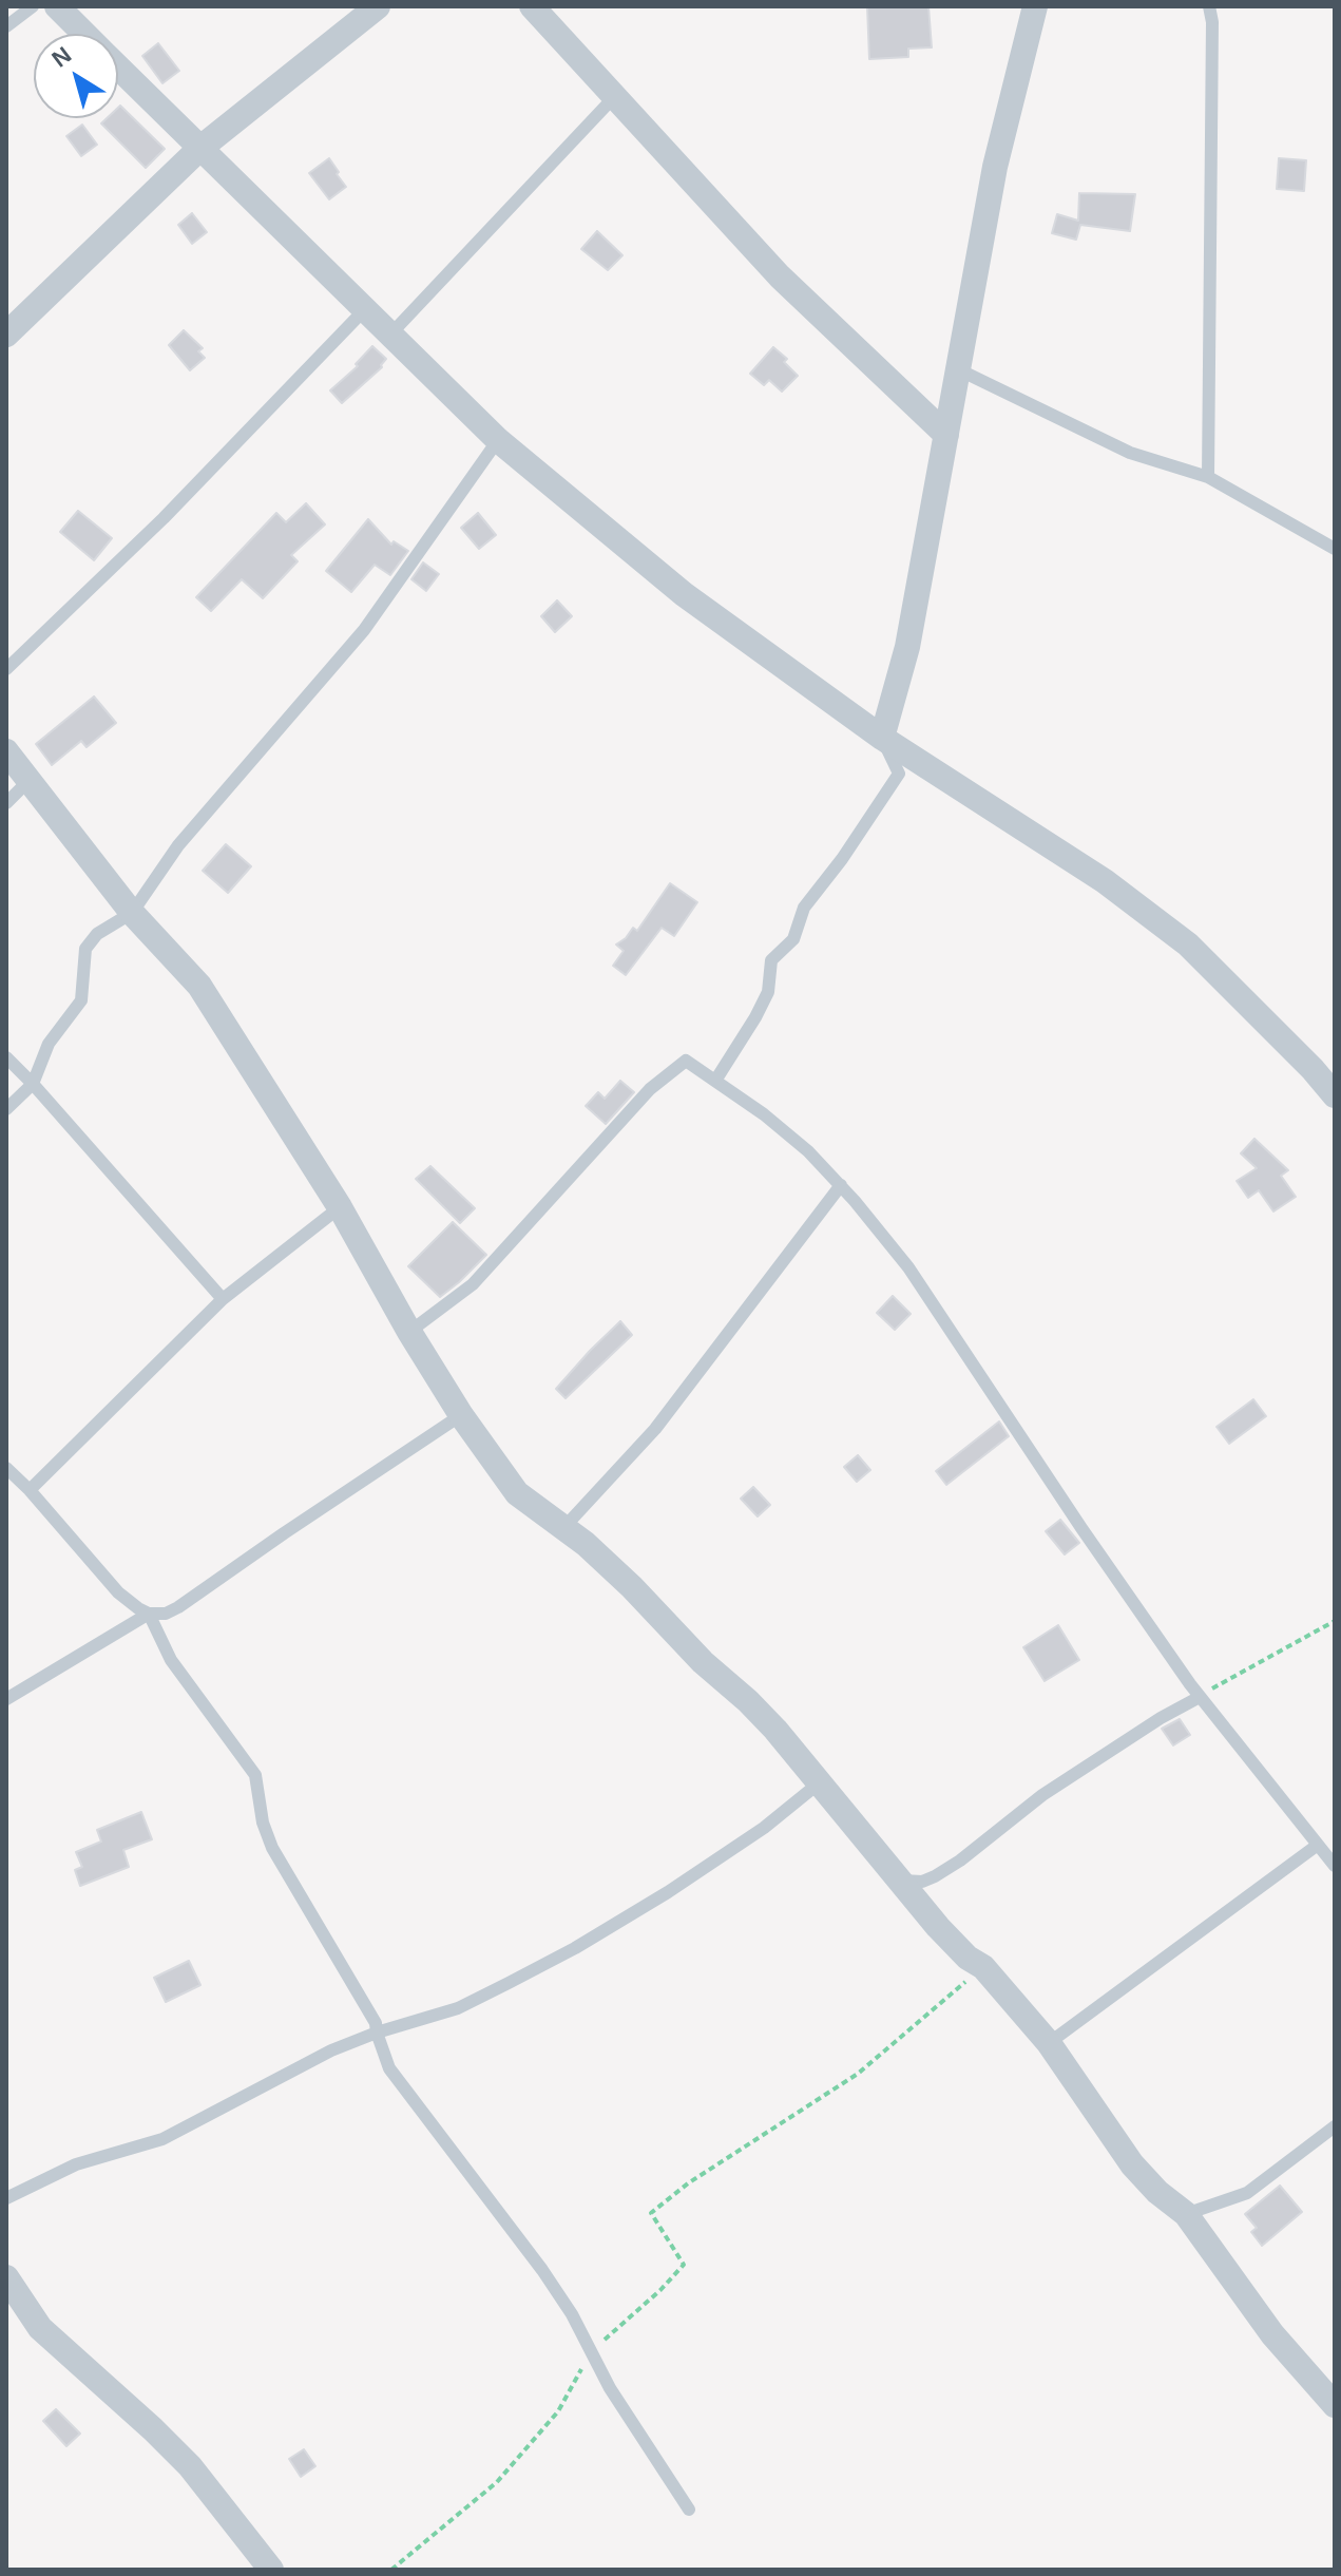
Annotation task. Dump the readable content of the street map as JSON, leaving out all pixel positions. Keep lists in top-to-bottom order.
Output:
{
  "north": "top left"
}
